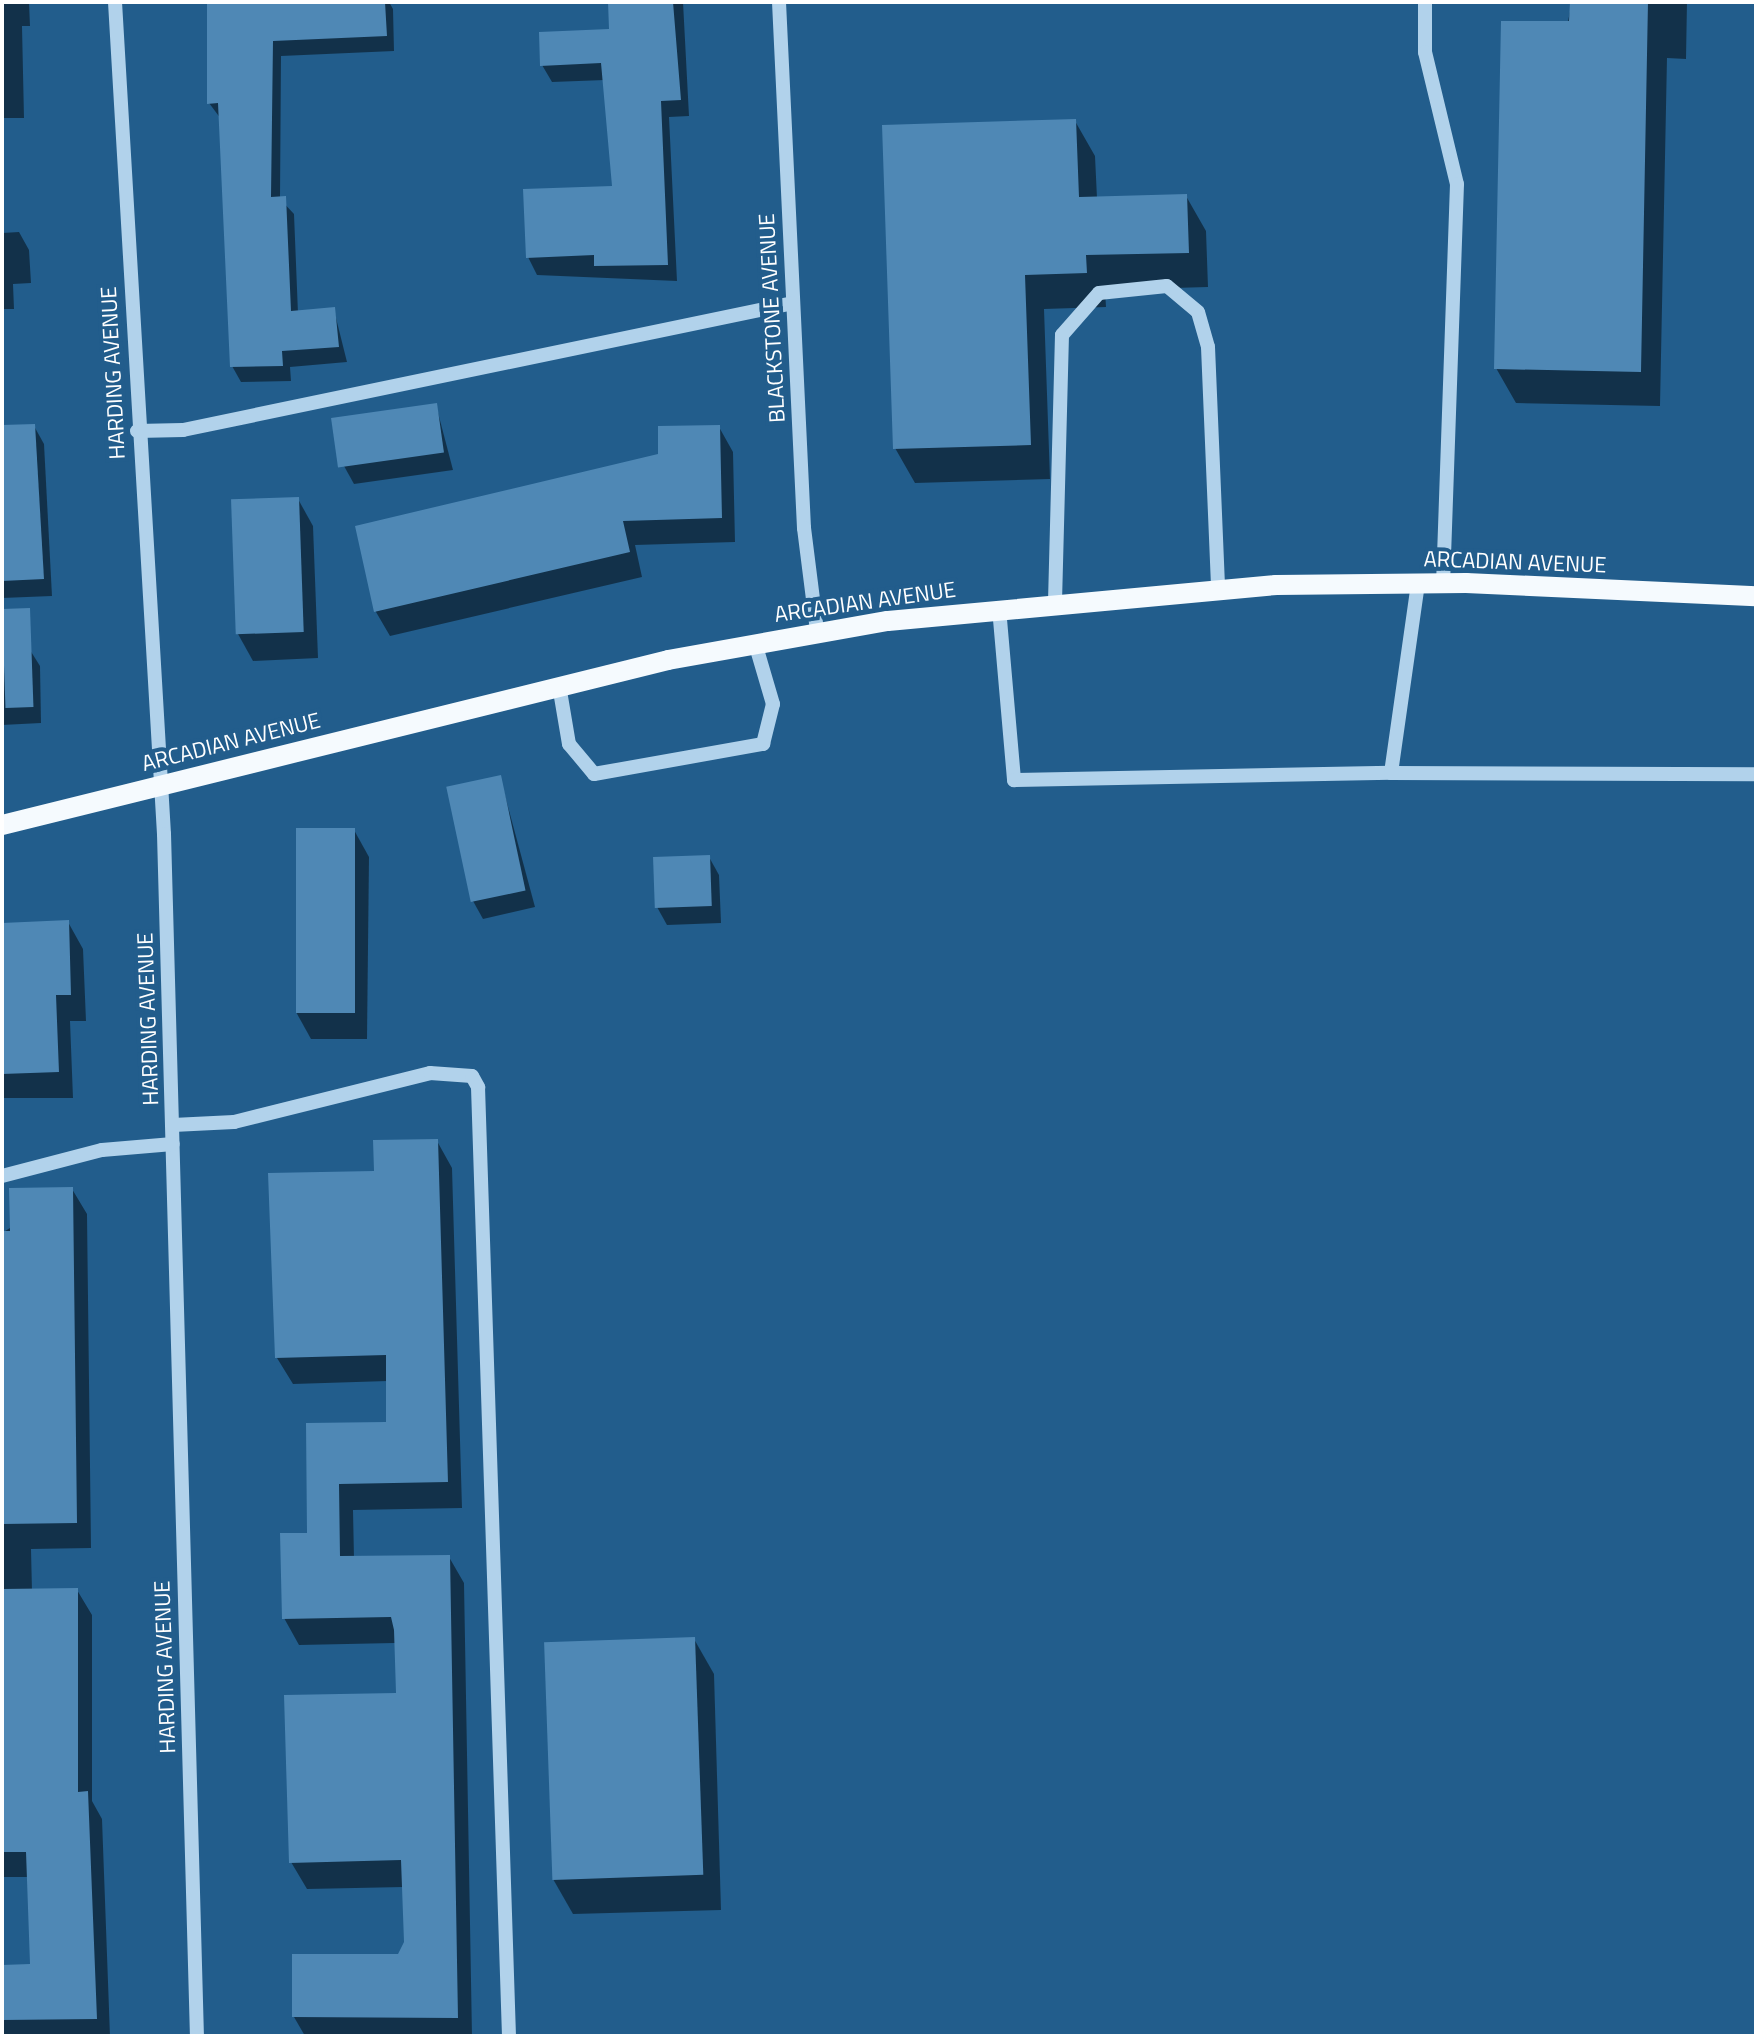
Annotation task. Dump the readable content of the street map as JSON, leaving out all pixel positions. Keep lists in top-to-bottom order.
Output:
{
  "streets": {
    "main road": ["ARCADIAN AVENUE"],
    "street": ["BLACKSTONE AVENUE", "HARDING AVENUE"]
  },
  "crossings": [
    ["BLACKSTONE AVENUE", "ARCADIAN AVENUE"],
    ["HARDING AVENUE", "ARCADIAN AVENUE"]
  ]
}
